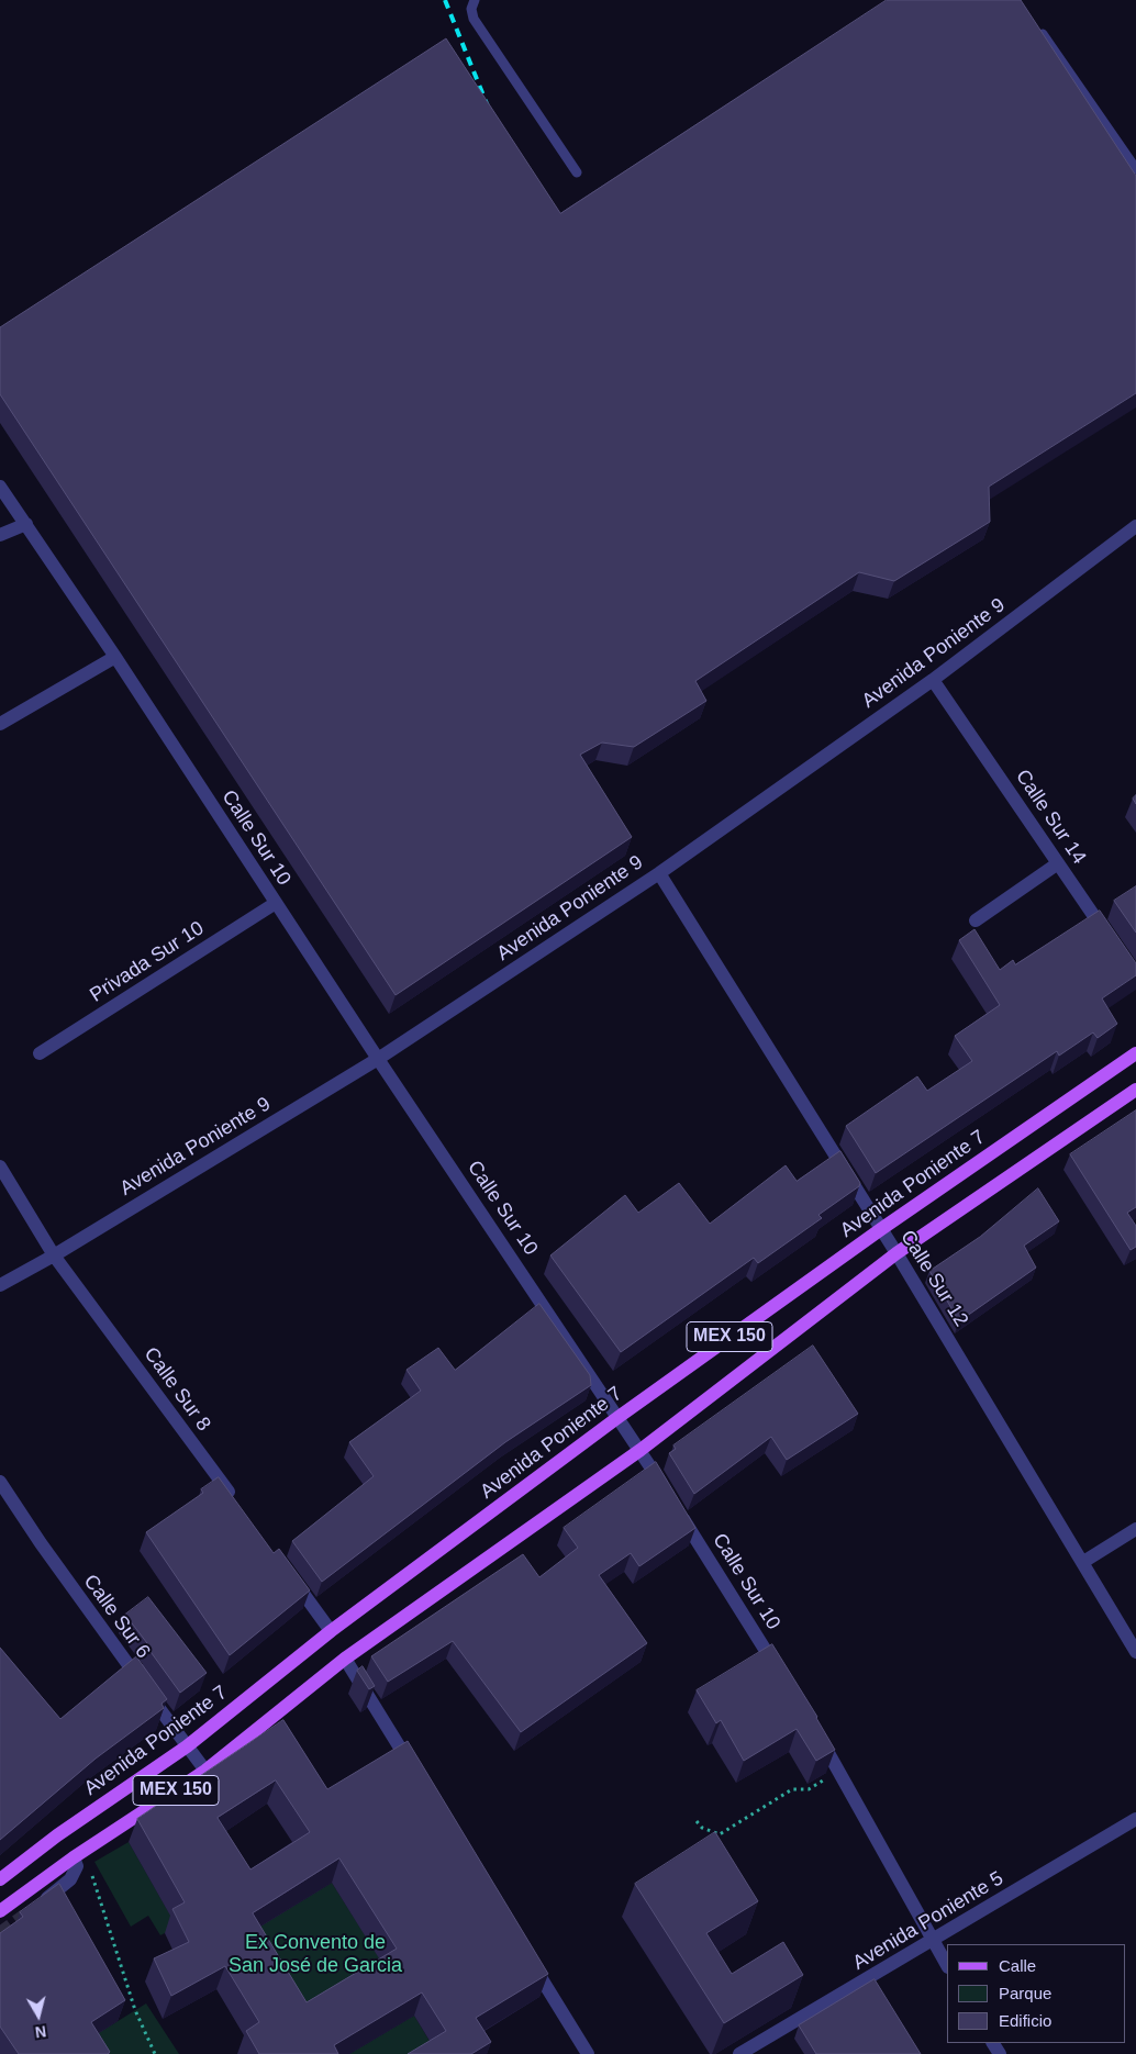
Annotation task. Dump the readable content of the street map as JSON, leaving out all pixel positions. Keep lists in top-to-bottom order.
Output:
{
  "streets": {
    "main road": ["Avenida Poniente 7", "MEX 150"],
    "street": [
      "Avenida Poniente 9",
      "Calle Sur 14",
      "Calle Sur 10",
      "Privada Sur 10",
      "Calle Sur 12",
      "Calle Sur 8",
      "Calle Sur 6",
      "Avenida Poniente 5"
    ]
  },
  "crossings": [
    ["Avenida Poniente 9", "Calle Sur 14"],
    ["Avenida Poniente 9", "Calle Sur 10"],
    ["Avenida Poniente 9", "Calle Sur 12"],
    ["Avenida Poniente 9", "Calle Sur 8"],
    ["Calle Sur 10", "Privada Sur 10"],
    ["Calle Sur 10", "Avenida Poniente 7"],
    ["Calle Sur 10", "MEX 150"],
    ["Avenida Poniente 7", "Calle Sur 12"],
    ["Avenida Poniente 7", "Calle Sur 6"],
    ["Calle Sur 12", "MEX 150"],
    ["MEX 150", "Calle Sur 6"]
  ],
  "parks": ["Ex Convento de San José de Garcia"],
  "legend": ["Calle", "Parque", "Edificio"],
  "north": "bottom"
}
